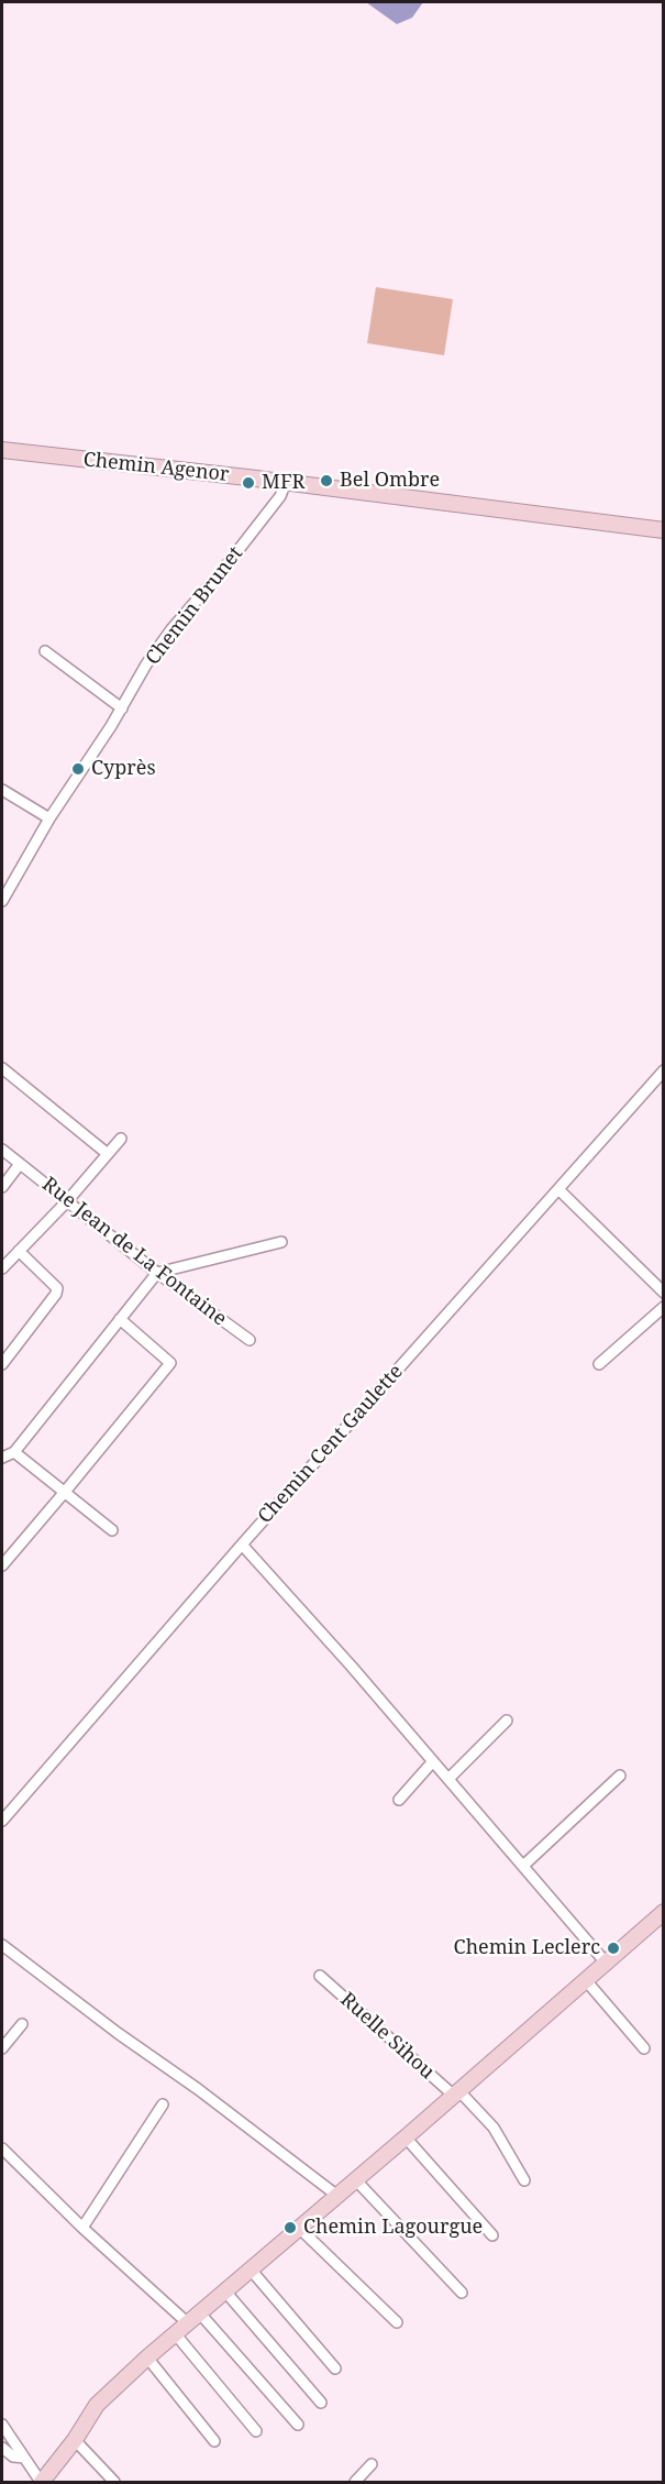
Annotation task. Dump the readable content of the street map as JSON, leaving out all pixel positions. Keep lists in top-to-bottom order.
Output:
{
  "streets": {
    "street": [
      "Chemin Agenor",
      "Chemin Brunet",
      "Rue Jean de La Fontaine",
      "Chemin Cent Gaulette",
      "Ruelle Sihou"
    ]
  },
  "crossings": [
    ["Chemin Agenor", "Chemin Brunet"]
  ],
  "places": [
    "Bel Ombre",
    "MFR",
    "Cyprès",
    "Chemin Leclerc",
    "Chemin Lagourgue"
  ]
}
